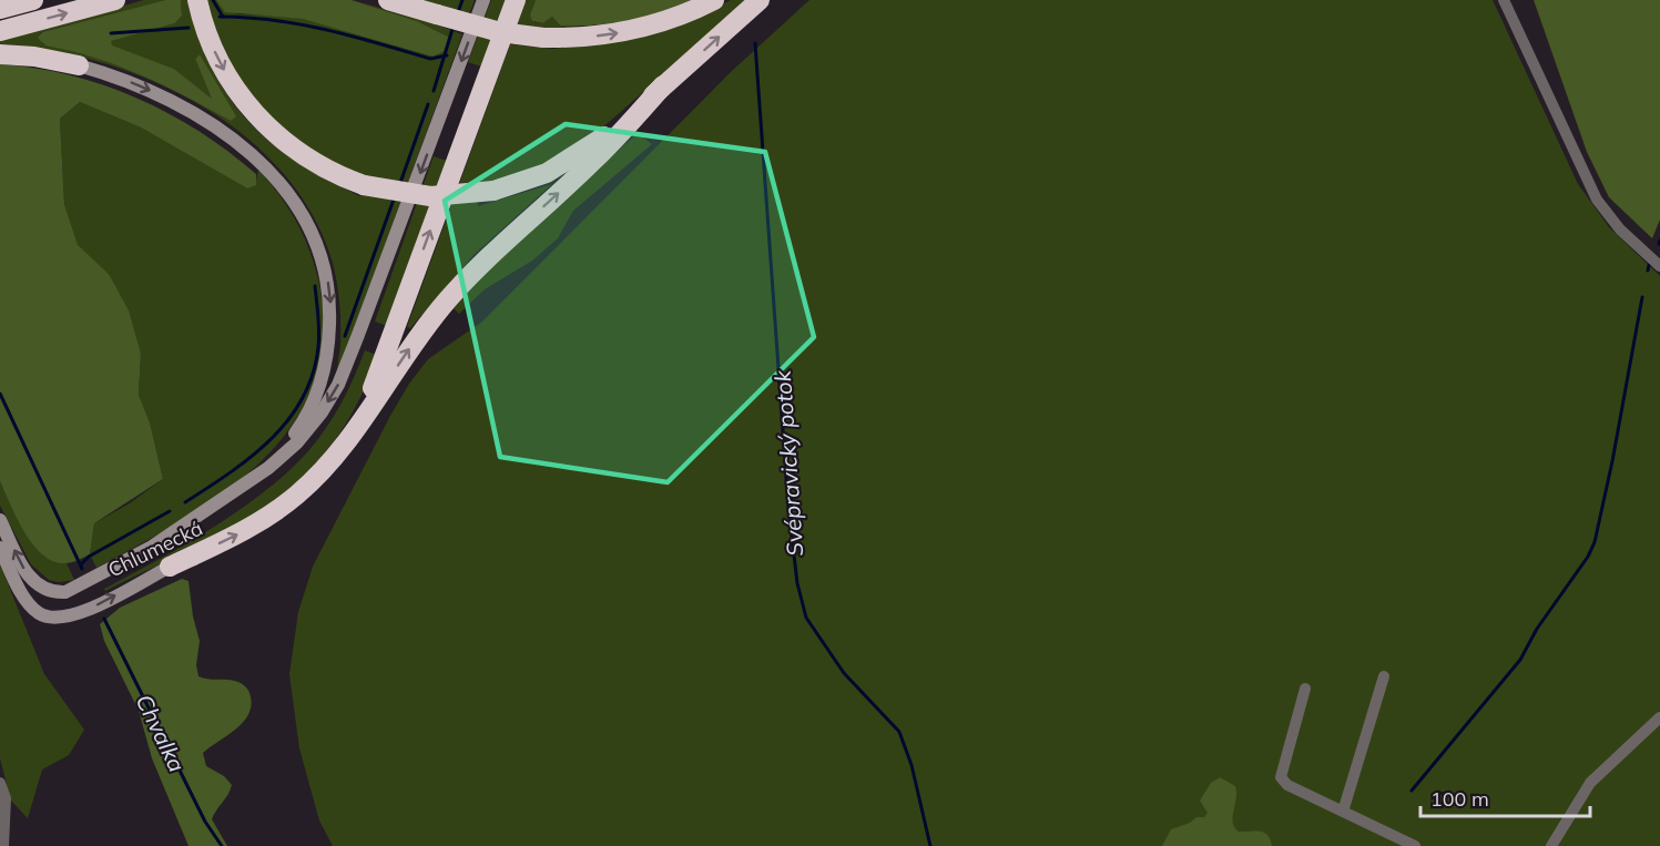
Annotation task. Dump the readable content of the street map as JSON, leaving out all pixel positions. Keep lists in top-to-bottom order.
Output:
{
  "streets": {
    "highway": ["Chlumecká"]
  },
  "water": ["Svépravický potok", "Chvalka"],
  "scale_bar": "100 m"
}
